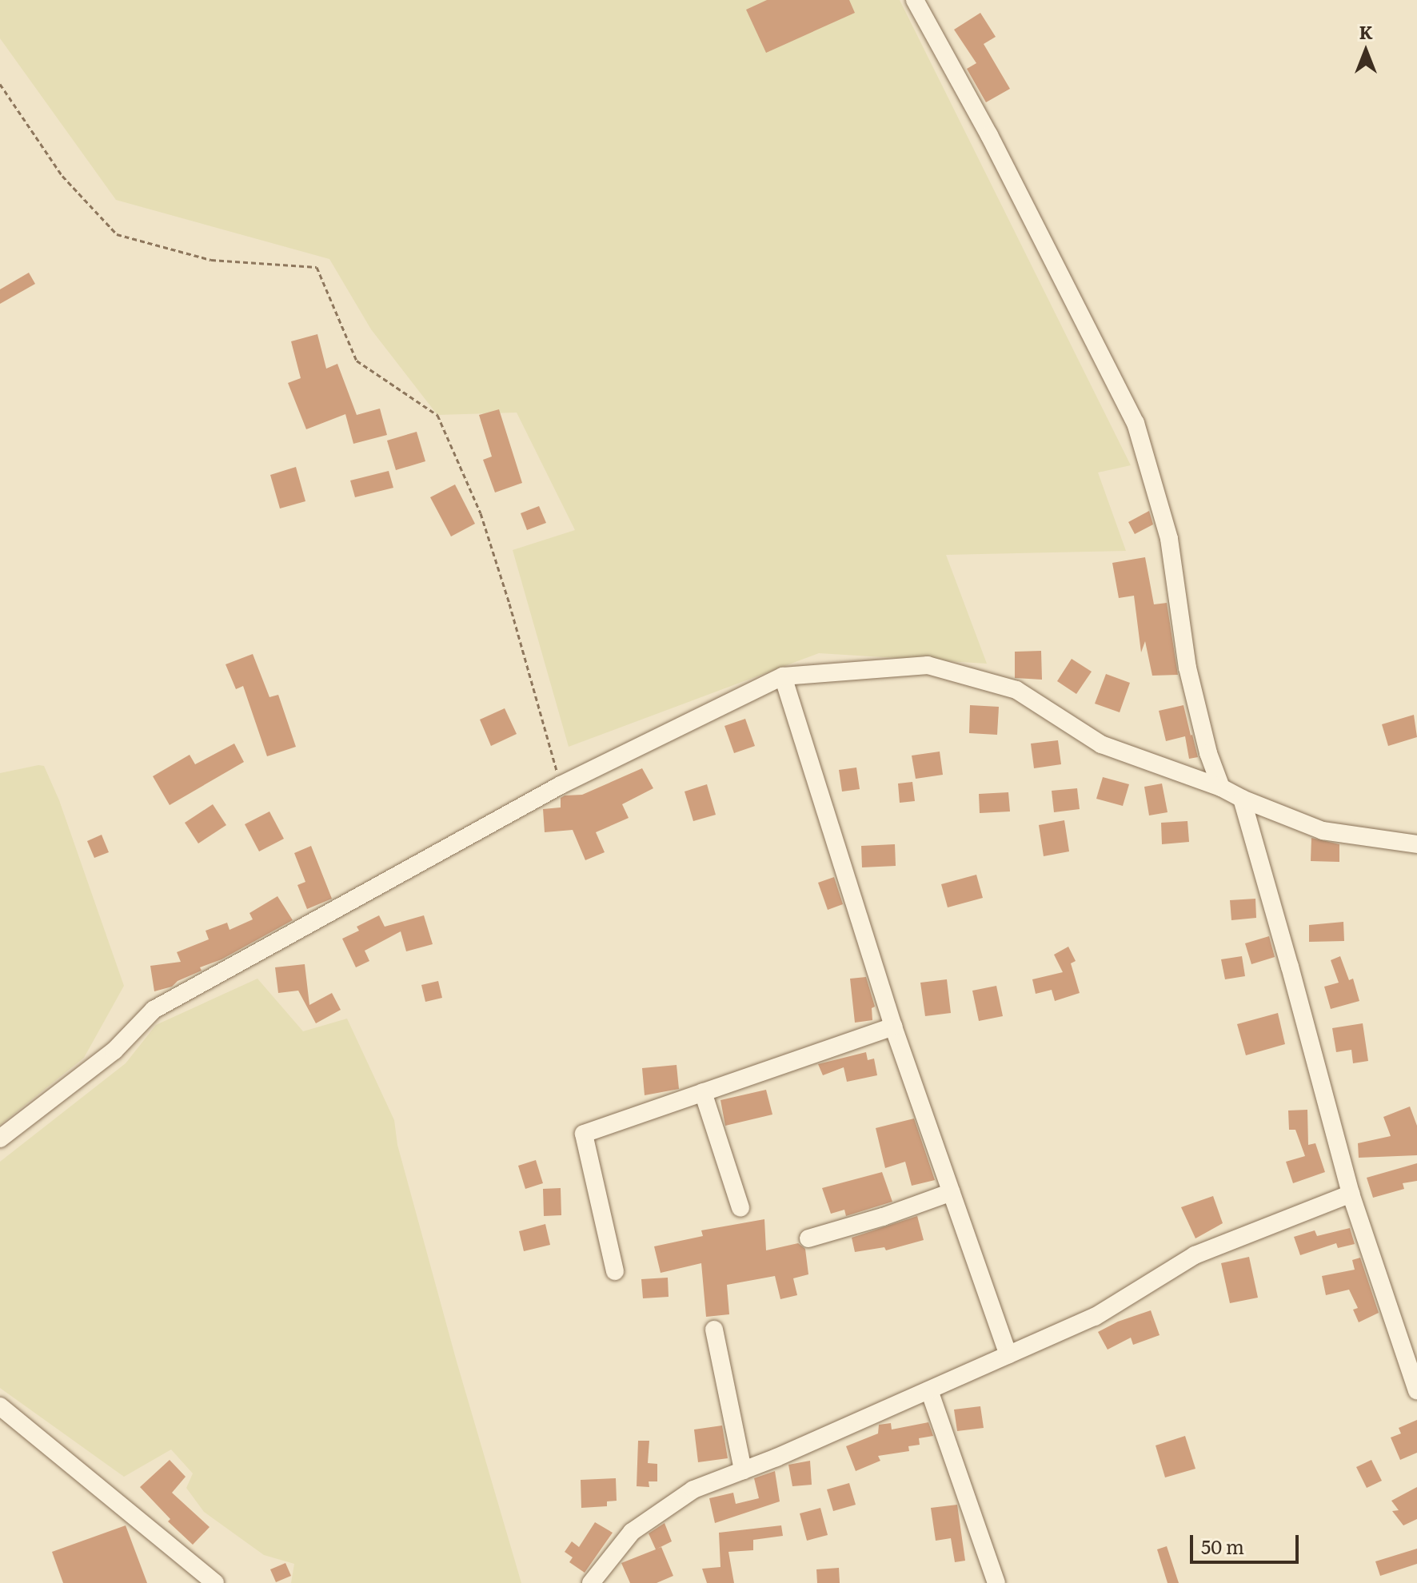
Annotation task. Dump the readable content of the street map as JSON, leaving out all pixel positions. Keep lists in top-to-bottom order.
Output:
{
  "scale_bar": "50 m",
  "north": "top"
}
